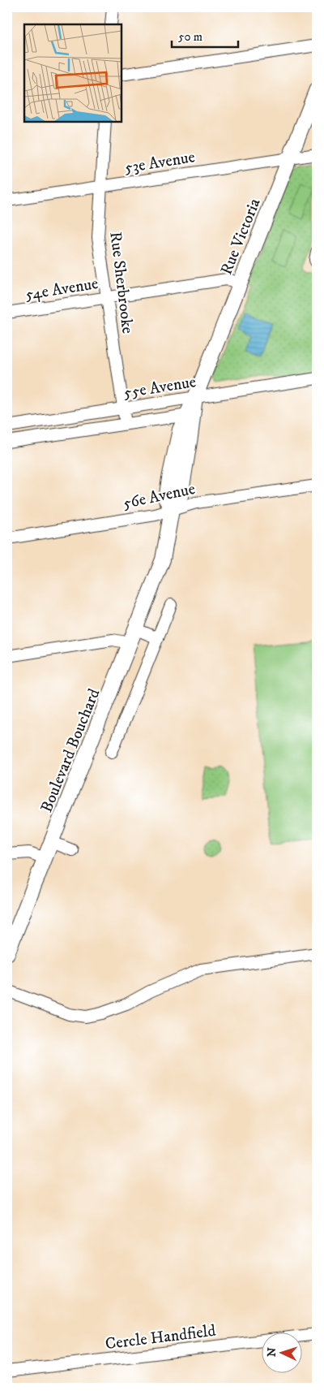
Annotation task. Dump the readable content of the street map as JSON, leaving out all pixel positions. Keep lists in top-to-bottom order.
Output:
{
  "streets": {
    "main road": ["Rue Victoria", "Boulevard Bouchard"],
    "street": [
      "53e Avenue",
      "Rue Sherbrooke",
      "54e Avenue",
      "55e Avenue",
      "56e Avenue",
      "Cercle Handfield"
    ]
  },
  "crossings": [
    ["53e Avenue", "Rue Victoria"],
    ["53e Avenue", "Rue Sherbrooke"],
    ["Rue Victoria", "54e Avenue"],
    ["Rue Victoria", "55e Avenue"],
    ["Rue Victoria", "56e Avenue"],
    ["Rue Victoria", "Boulevard Bouchard"],
    ["Rue Sherbrooke", "54e Avenue"],
    ["Rue Sherbrooke", "55e Avenue"]
  ],
  "scale_bar": "50 m",
  "north": "left"
}
